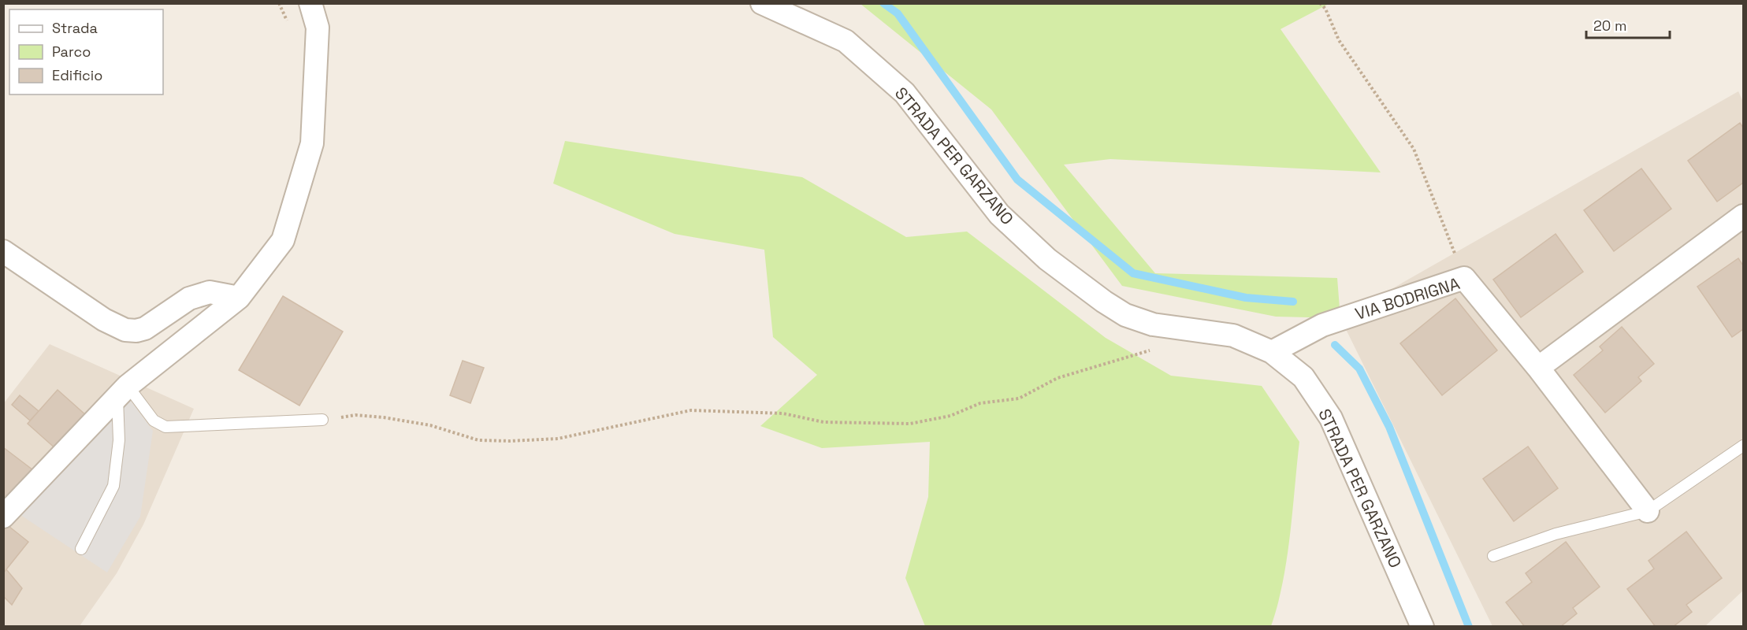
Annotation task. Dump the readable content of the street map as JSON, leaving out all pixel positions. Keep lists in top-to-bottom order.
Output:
{
  "streets": {
    "street": ["STRADA PER GARZANO", "VIA BODRIGNA"]
  },
  "crossings": [
    ["STRADA PER GARZANO", "VIA BODRIGNA"]
  ],
  "legend": ["Strada", "Parco", "Edificio"],
  "scale_bar": "20 m"
}
